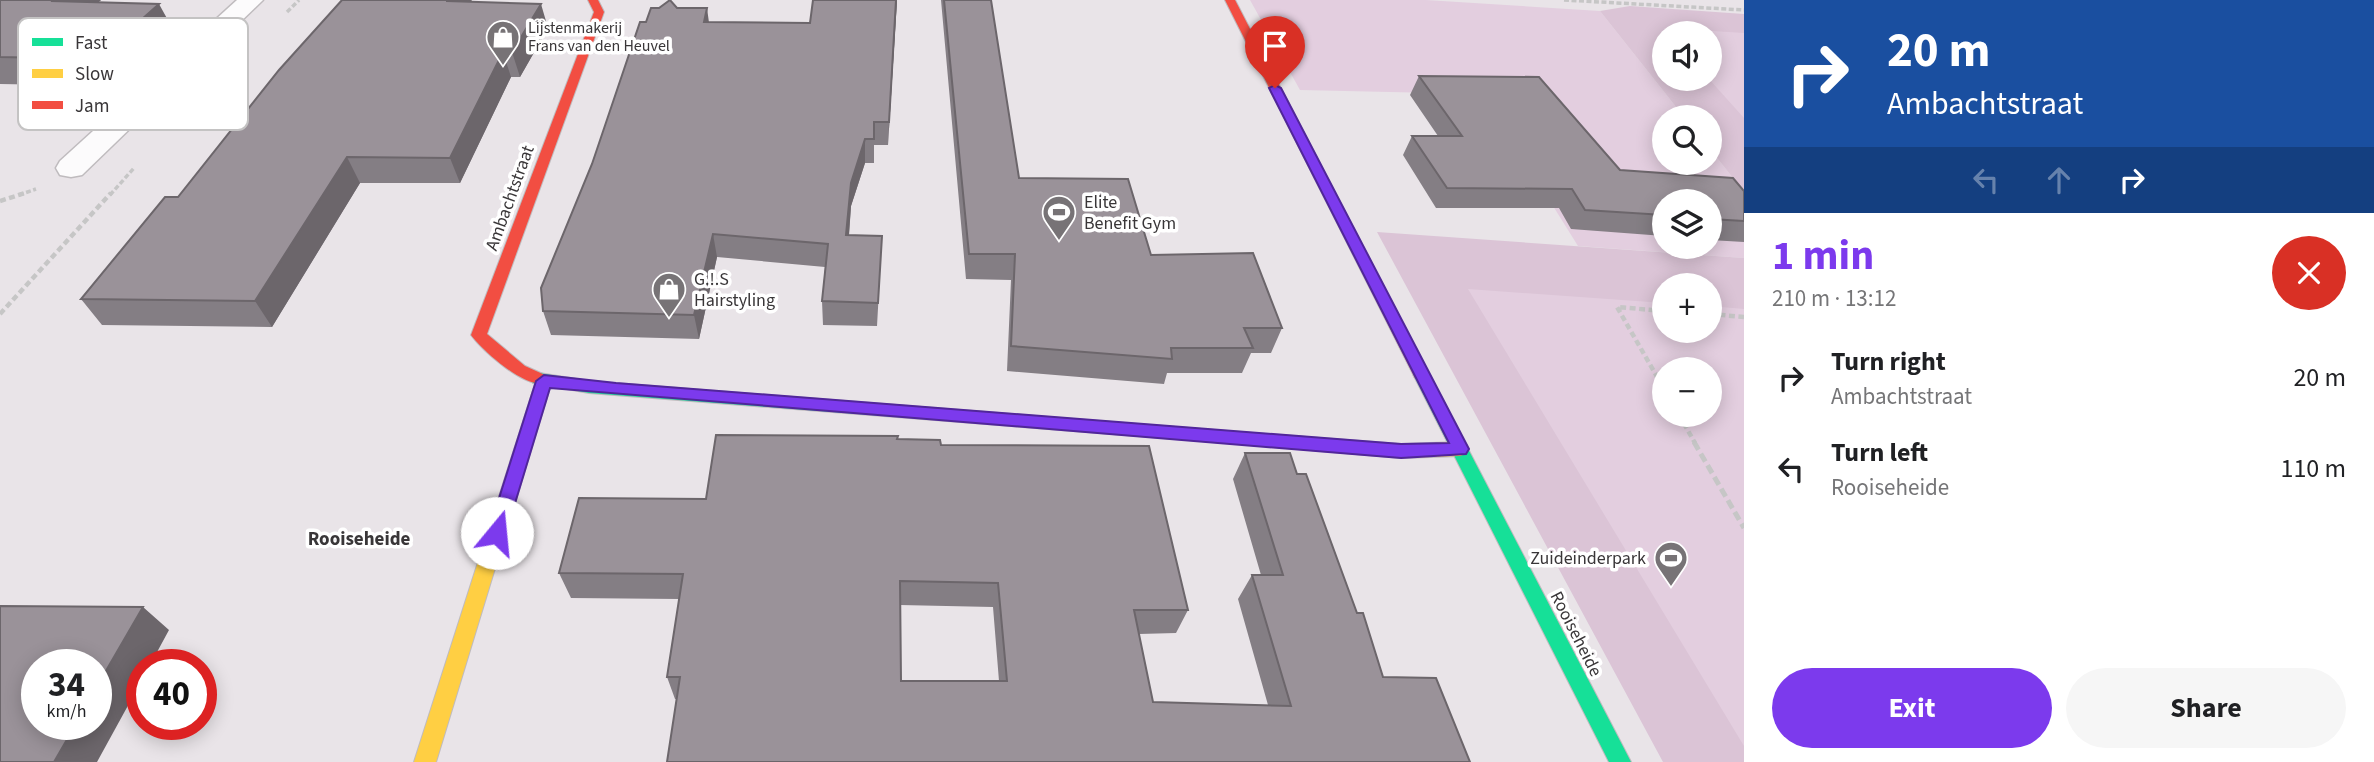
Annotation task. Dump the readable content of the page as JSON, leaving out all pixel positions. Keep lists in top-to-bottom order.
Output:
{
  "streets": {
    "street": ["Ambachtstraat", "Rooiseheide"]
  },
  "crossings": [
    ["Ambachtstraat", "Rooiseheide"]
  ],
  "districts": ["Rooiseheide"],
  "places": {
    "shop": ["Lijstenmakerij Frans van den Heuvel", "G.!.S Hairstyling"],
    "sports": ["Elite Benefit Gym", "Zuideinderpark"]
  },
  "legend": ["Fast", "Slow", "Jam"],
  "page": {
    "turn": ["20 m", "Ambachtstraat"],
    "map_buttons": ["+", "−"],
    "heading": ["1 min", "210 m · 13:12"],
    "list": [
      {
        "name": "Turn right",
        "note": "Ambachtstraat",
        "value": "20 m"
      },
      {
        "name": "Turn left",
        "note": "Rooiseheide",
        "value": "110 m"
      }
    ],
    "speed": "34 km/h",
    "limit": "40",
    "buttons": ["Exit", "Share"]
  }
}
